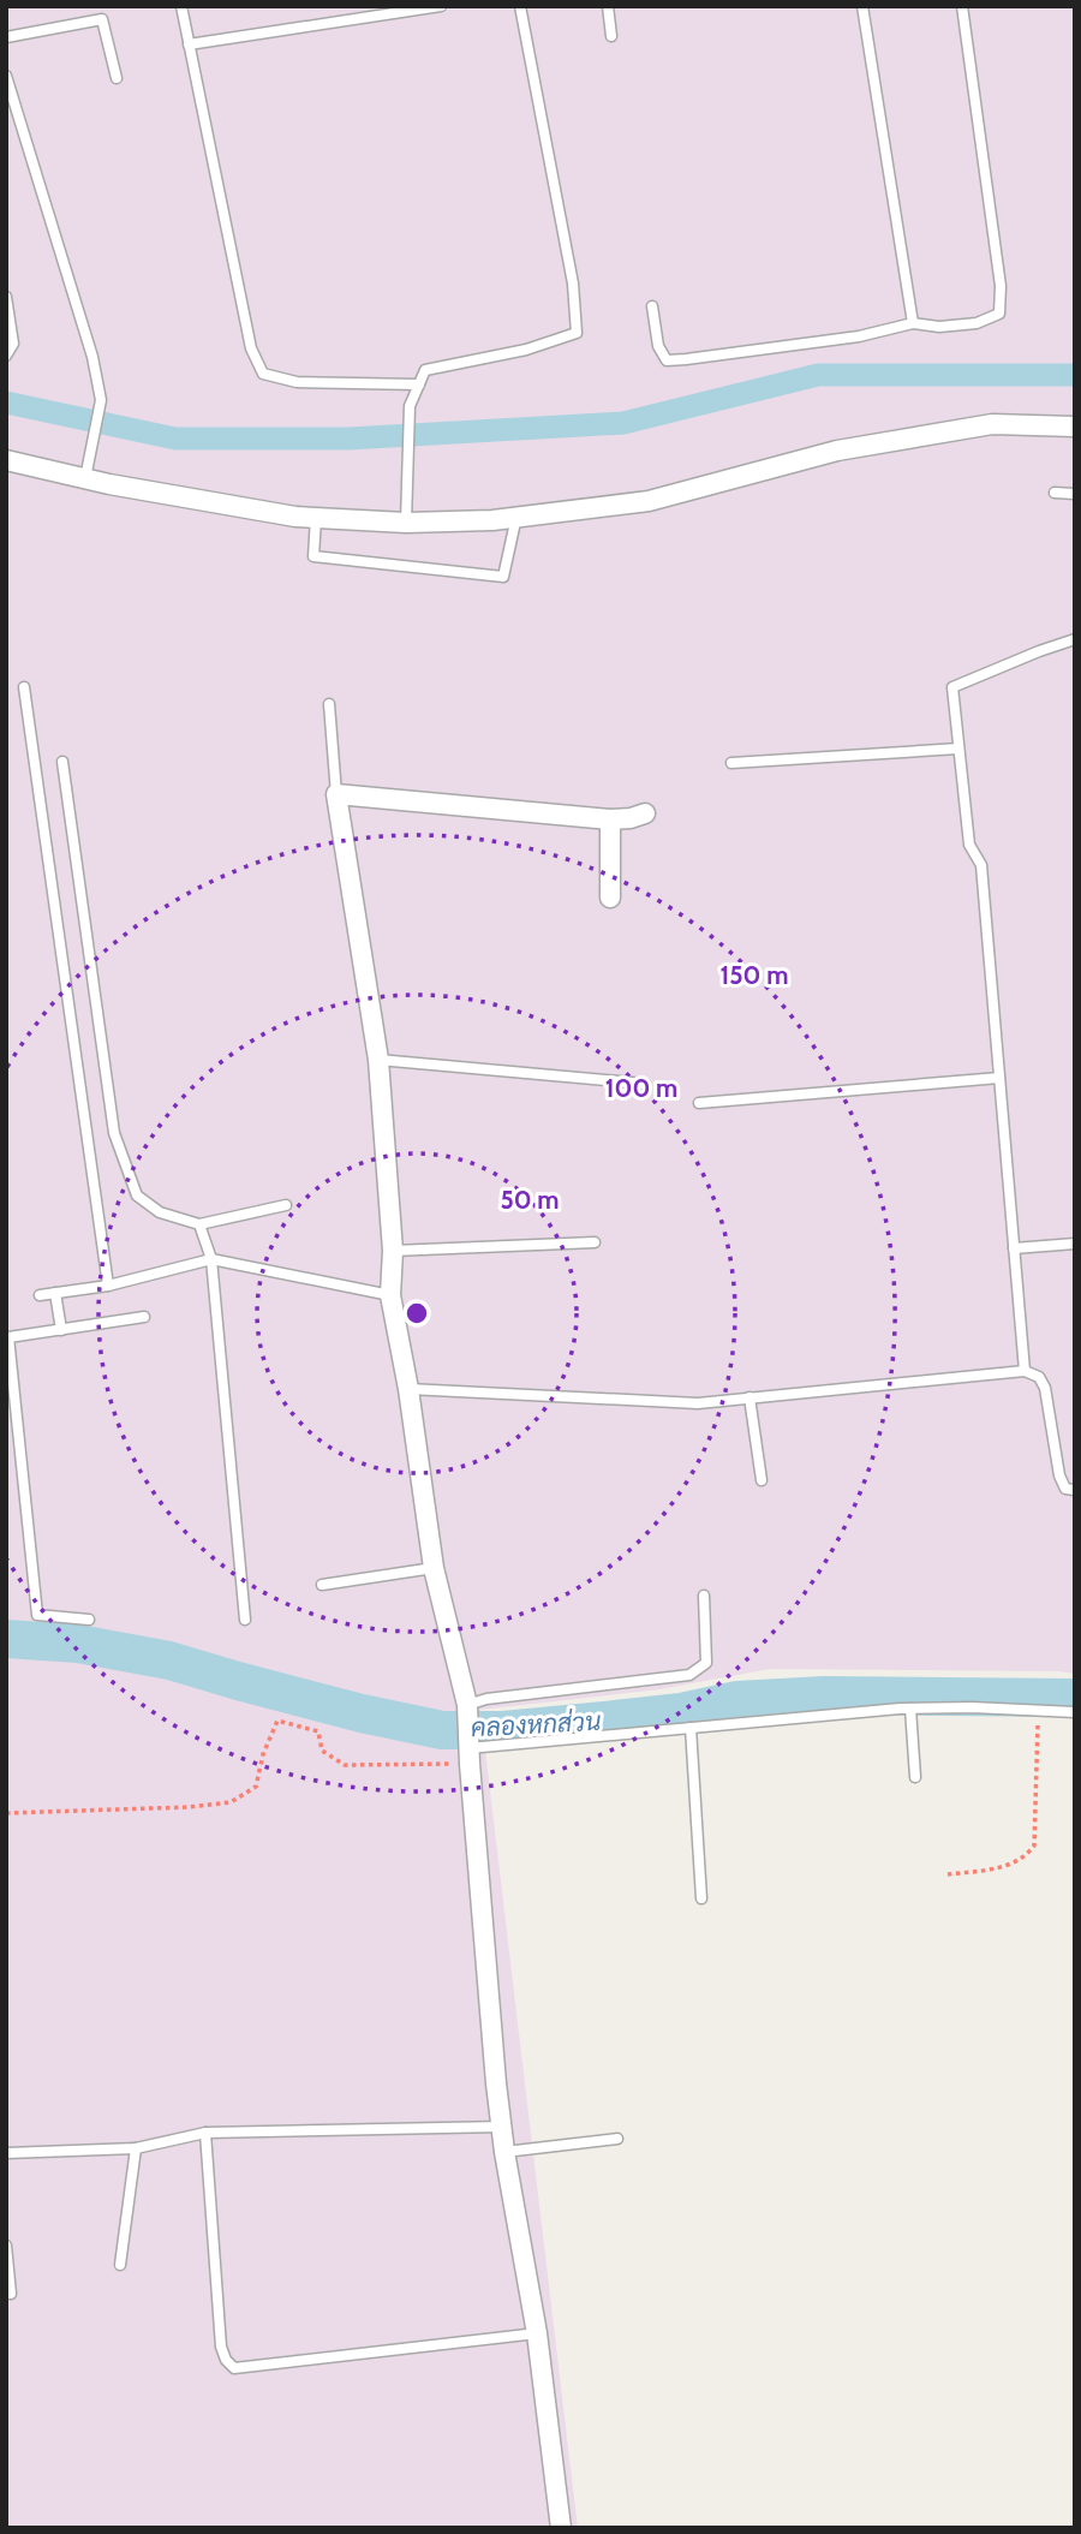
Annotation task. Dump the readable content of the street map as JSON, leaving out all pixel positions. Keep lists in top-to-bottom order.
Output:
{
  "water": ["คลองหกส่วน"],
  "rings": ["150 m", "100 m", "50 m"]
}
